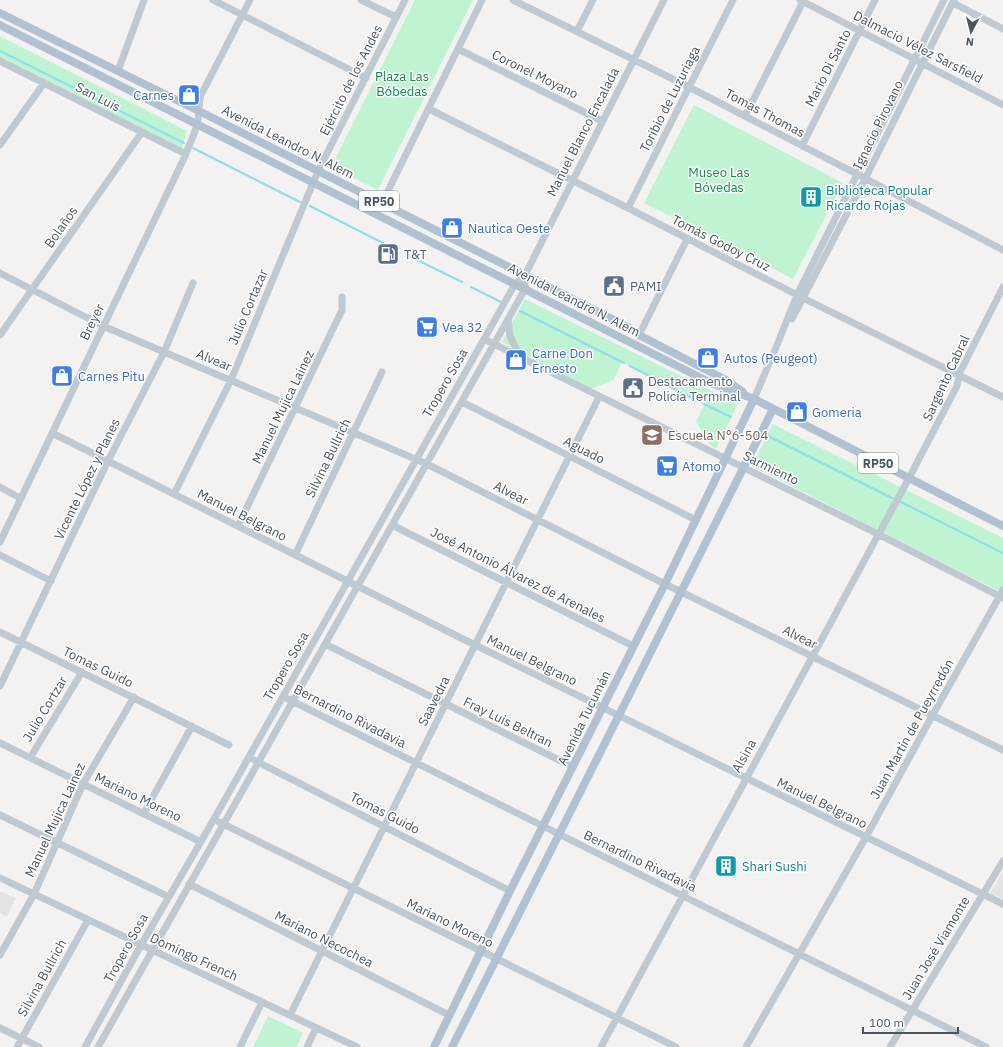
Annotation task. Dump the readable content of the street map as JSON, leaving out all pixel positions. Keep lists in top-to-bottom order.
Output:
{
  "streets": {
    "main road": ["Avenida Leandro N. Alem", "RP50", "Avenida Tucumán"],
    "street": [
      "Dalmacio Vélez Sarsfield",
      "Mario Di Santo",
      "Coronel Moyano",
      "Ejército de los Andes",
      "San Luis",
      "Toribio de Luzuriaga",
      "Tomas Thomas",
      "Ignacio Pirovano",
      "Manuel Blanco Encalada",
      "Bolaños",
      "Tomás Godoy Cruz",
      "Julio Cortazar",
      "Breyer",
      "Alvear",
      "Sargento Cabral",
      "Tropero Sosa",
      "Manuel Mujica Lainez",
      "Aguado",
      "Silvina Bullrich",
      "Sarmiento",
      "Vicente López y Planes",
      "Manuel Belgrano",
      "José Antonio Álvarez de Arenales",
      "Tomas Guido",
      "Saavedra",
      "Julio Cortzar",
      "Bernardino Rivadavia",
      "Fray Luis Beltran",
      "Juan Martín de Pueyrredón",
      "Alsina",
      "Mariano Moreno",
      "Mariano Necochea",
      "Juan José Viamonte",
      "Domingo French"
    ]
  },
  "crossings": [
    ["Dalmacio Vélez Sarsfield", "Mario Di Santo"],
    ["Dalmacio Vélez Sarsfield", "Ignacio Pirovano"],
    ["Mario Di Santo", "Tomas Thomas"],
    ["Coronel Moyano", "Manuel Blanco Encalada"],
    ["Ejército de los Andes", "Avenida Leandro N. Alem"],
    ["Ejército de los Andes", "Julio Cortazar"],
    ["San Luis", "Bolaños"],
    ["San Luis", "Breyer"],
    ["Toribio de Luzuriaga", "Tomas Thomas"],
    ["Toribio de Luzuriaga", "Tomás Godoy Cruz"],
    ["Tomas Thomas", "Ignacio Pirovano"],
    ["Tomas Thomas", "Manuel Blanco Encalada"],
    ["Ignacio Pirovano", "Avenida Leandro N. Alem"],
    ["Ignacio Pirovano", "Tomás Godoy Cruz"],
    ["Ignacio Pirovano", "Avenida Tucumán"],
    ["Manuel Blanco Encalada", "Avenida Leandro N. Alem"],
    ["Manuel Blanco Encalada", "Tomás Godoy Cruz"],
    ["Manuel Blanco Encalada", "Tropero Sosa"],
    ["Avenida Leandro N. Alem", "Julio Cortazar"],
    ["Avenida Leandro N. Alem", "Breyer"],
    ["Avenida Leandro N. Alem", "Sargento Cabral"],
    ["Avenida Leandro N. Alem", "Tropero Sosa"],
    ["Avenida Leandro N. Alem", "Avenida Tucumán"],
    ["Avenida Leandro N. Alem", "Alsina"],
    ["Bolaños", "Alvear"],
    ["Tomás Godoy Cruz", "Sargento Cabral"],
    ["Julio Cortazar", "Alvear"],
    ["Julio Cortazar", "Manuel Belgrano"],
    ["Breyer", "Alvear"],
    ["Breyer", "Manuel Belgrano"],
    ["Alvear", "Tropero Sosa"],
    ["Alvear", "Manuel Mujica Lainez"],
    ["Alvear", "Silvina Bullrich"],
    ["Alvear", "Vicente López y Planes"],
    ["Alvear", "Saavedra"],
    ["Alvear", "Avenida Tucumán"],
    ["Alvear", "Juan Martín de Pueyrredón"],
    ["Alvear", "Alsina"],
    ["Sargento Cabral", "Alsina"],
    ["Tropero Sosa", "Aguado"],
    ["Tropero Sosa", "Sarmiento"],
    ["Tropero Sosa", "Manuel Belgrano"],
    ["Tropero Sosa", "José Antonio Álvarez de Arenales"],
    ["Tropero Sosa", "Tomas Guido"],
    ["Tropero Sosa", "Bernardino Rivadavia"],
    ["Tropero Sosa", "Fray Luis Beltran"],
    ["Tropero Sosa", "Mariano Moreno"],
    ["Tropero Sosa", "Mariano Necochea"],
    ["Tropero Sosa", "Domingo French"],
    ["Manuel Mujica Lainez", "Manuel Belgrano"],
    ["Manuel Mujica Lainez", "Tomas Guido"],
    ["Manuel Mujica Lainez", "Mariano Moreno"],
    ["Manuel Mujica Lainez", "Domingo French"],
    ["Aguado", "Saavedra"],
    ["Aguado", "Avenida Tucumán"],
    ["Silvina Bullrich", "Manuel Belgrano"],
    ["Silvina Bullrich", "Domingo French"],
    ["Sarmiento", "Saavedra"],
    ["Sarmiento", "Avenida Tucumán"],
    ["Sarmiento", "Juan Martín de Pueyrredón"],
    ["Sarmiento", "Alsina"],
    ["Vicente López y Planes", "Manuel Belgrano"],
    ["Vicente López y Planes", "Tomas Guido"],
    ["Manuel Belgrano", "Saavedra"],
    ["Manuel Belgrano", "Avenida Tucumán"],
    ["Manuel Belgrano", "Juan Martín de Pueyrredón"],
    ["Manuel Belgrano", "Alsina"],
    ["Manuel Belgrano", "Juan José Viamonte"],
    ["José Antonio Álvarez de Arenales", "Saavedra"],
    ["José Antonio Álvarez de Arenales", "Avenida Tucumán"],
    ["Tomas Guido", "Saavedra"],
    ["Tomas Guido", "Julio Cortzar"],
    ["Tomas Guido", "Avenida Tucumán"],
    ["Saavedra", "Bernardino Rivadavia"],
    ["Saavedra", "Fray Luis Beltran"],
    ["Saavedra", "Mariano Moreno"],
    ["Saavedra", "Mariano Necochea"],
    ["Saavedra", "Domingo French"],
    ["Julio Cortzar", "Mariano Moreno"],
    ["Bernardino Rivadavia", "Avenida Tucumán"],
    ["Bernardino Rivadavia", "Juan Martín de Pueyrredón"],
    ["Bernardino Rivadavia", "Alsina"],
    ["Bernardino Rivadavia", "Juan José Viamonte"],
    ["Avenida Tucumán", "Fray Luis Beltran"],
    ["Avenida Tucumán", "Mariano Moreno"],
    ["Avenida Tucumán", "Mariano Necochea"],
    ["Alsina", "Mariano Moreno"]
  ],
  "parks": ["Plaza Las Bóbedas", "Museo Las Bóvedas"],
  "places": {
    "shop": [
      "Carnes",
      "Nautica Oeste",
      "Autos (Peugeot)",
      "Carne Don Ernesto",
      "Carnes Pitu",
      "Gomeria"
    ],
    "building": ["Biblioteca Popular Ricardo Rojas", "Shari Sushi"],
    "fuel station": ["T&T"],
    "public building": ["PAMI", "Destacamento Policía Terminal"],
    "supermarket": ["Vea 32", "Atomo"],
    "school or university": ["Escuela N°6-504"]
  },
  "scale_bar": "100 m",
  "north": "bottom"
}
